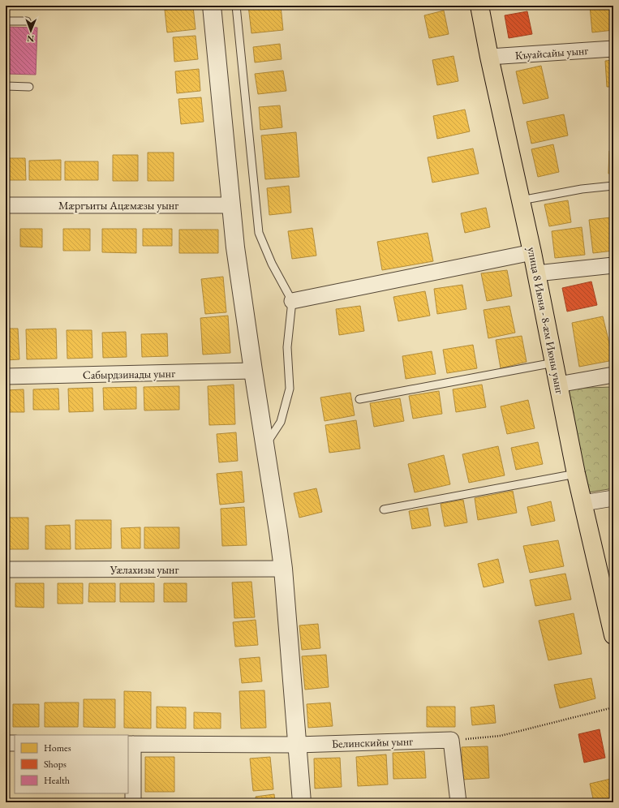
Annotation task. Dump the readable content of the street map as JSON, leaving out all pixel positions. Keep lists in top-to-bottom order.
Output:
{
  "streets": {
    "highway": ["улица 8 Июня - 8-ӕм Июны уынг"],
    "street": [
      "Къуайсайы уынг",
      "Мӕргъиты Ацӕмӕзы уынг",
      "Сабырдзинады уынг",
      "Уӕлахизы уынг",
      "Белинскийы уынг"
    ]
  },
  "crossings": [
    ["Къуайсайы уынг", "улица 8 Июня - 8-ӕм Июны уынг"]
  ],
  "legend": ["Homes", "Shops", "Health"],
  "north": "bottom"
}
